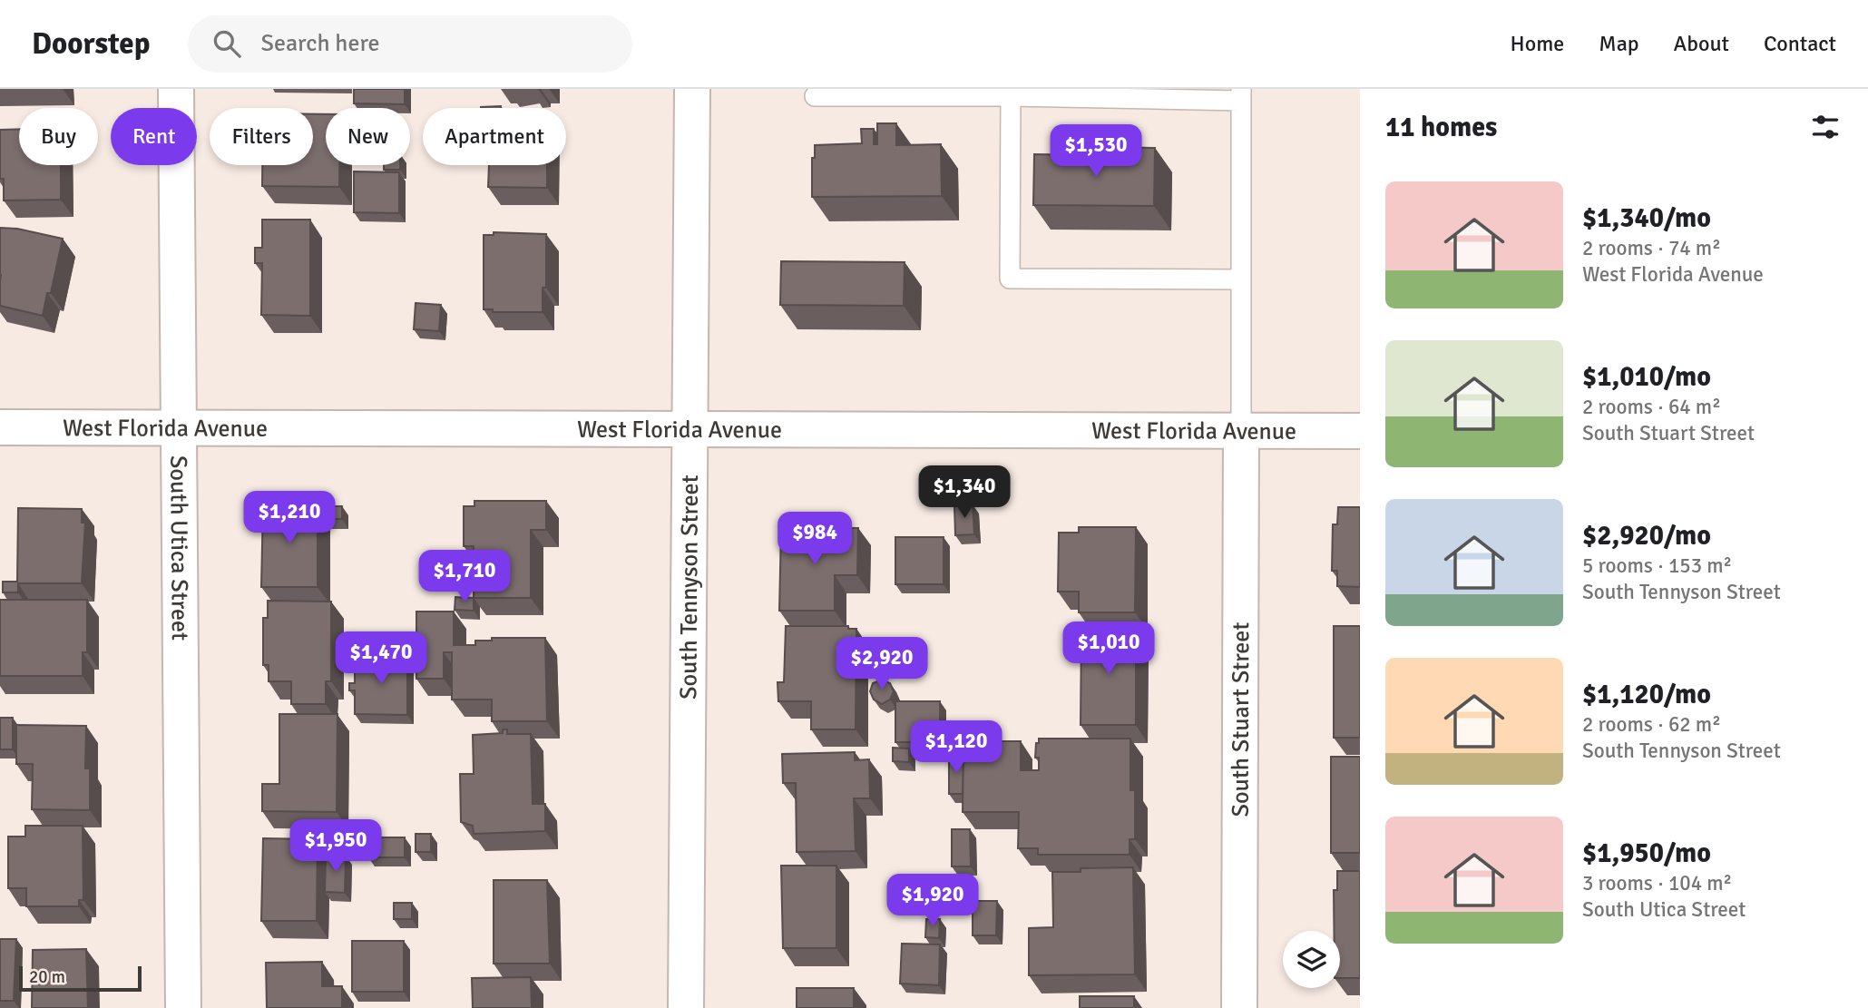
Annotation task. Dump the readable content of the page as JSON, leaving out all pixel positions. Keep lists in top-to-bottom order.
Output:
{
  "streets": {
    "street": [
      "West Florida Avenue",
      "South Utica Street",
      "South Tennyson Street",
      "South Stuart Street"
    ]
  },
  "crossings": [
    ["West Florida Avenue", "South Utica Street"],
    ["West Florida Avenue", "South Tennyson Street"],
    ["West Florida Avenue", "South Stuart Street"]
  ],
  "scale_bar": "20 m",
  "page": {
    "header": "Doorstep",
    "search": "Search here",
    "nav": [
      "Home",
      "Map",
      "About",
      "Contact"
    ],
    "heading": "11 homes",
    "chip": [
      "Buy",
      "Rent",
      "Filters",
      "New",
      "Apartment"
    ],
    "price": [
      "$1,530",
      "$1,340",
      "$1,210",
      "$984",
      "$1,710",
      "$1,010",
      "$1,470",
      "$2,920",
      "$1,120",
      "$1,950",
      "$1,920"
    ],
    "list": [
      {
        "name": "$1,340/mo",
        "note": "2 rooms · 74 m² · West Florida Avenue"
      },
      {
        "name": "$1,010/mo",
        "note": "2 rooms · 64 m² · South Stuart Street"
      },
      {
        "name": "$2,920/mo",
        "note": "5 rooms · 153 m² · South Tennyson Street"
      },
      {
        "name": "$1,120/mo",
        "note": "2 rooms · 62 m² · South Tennyson Street"
      },
      {
        "name": "$1,950/mo",
        "note": "3 rooms · 104 m² · South Utica Street"
      }
    ],
    "scale": "20 m"
  }
}
